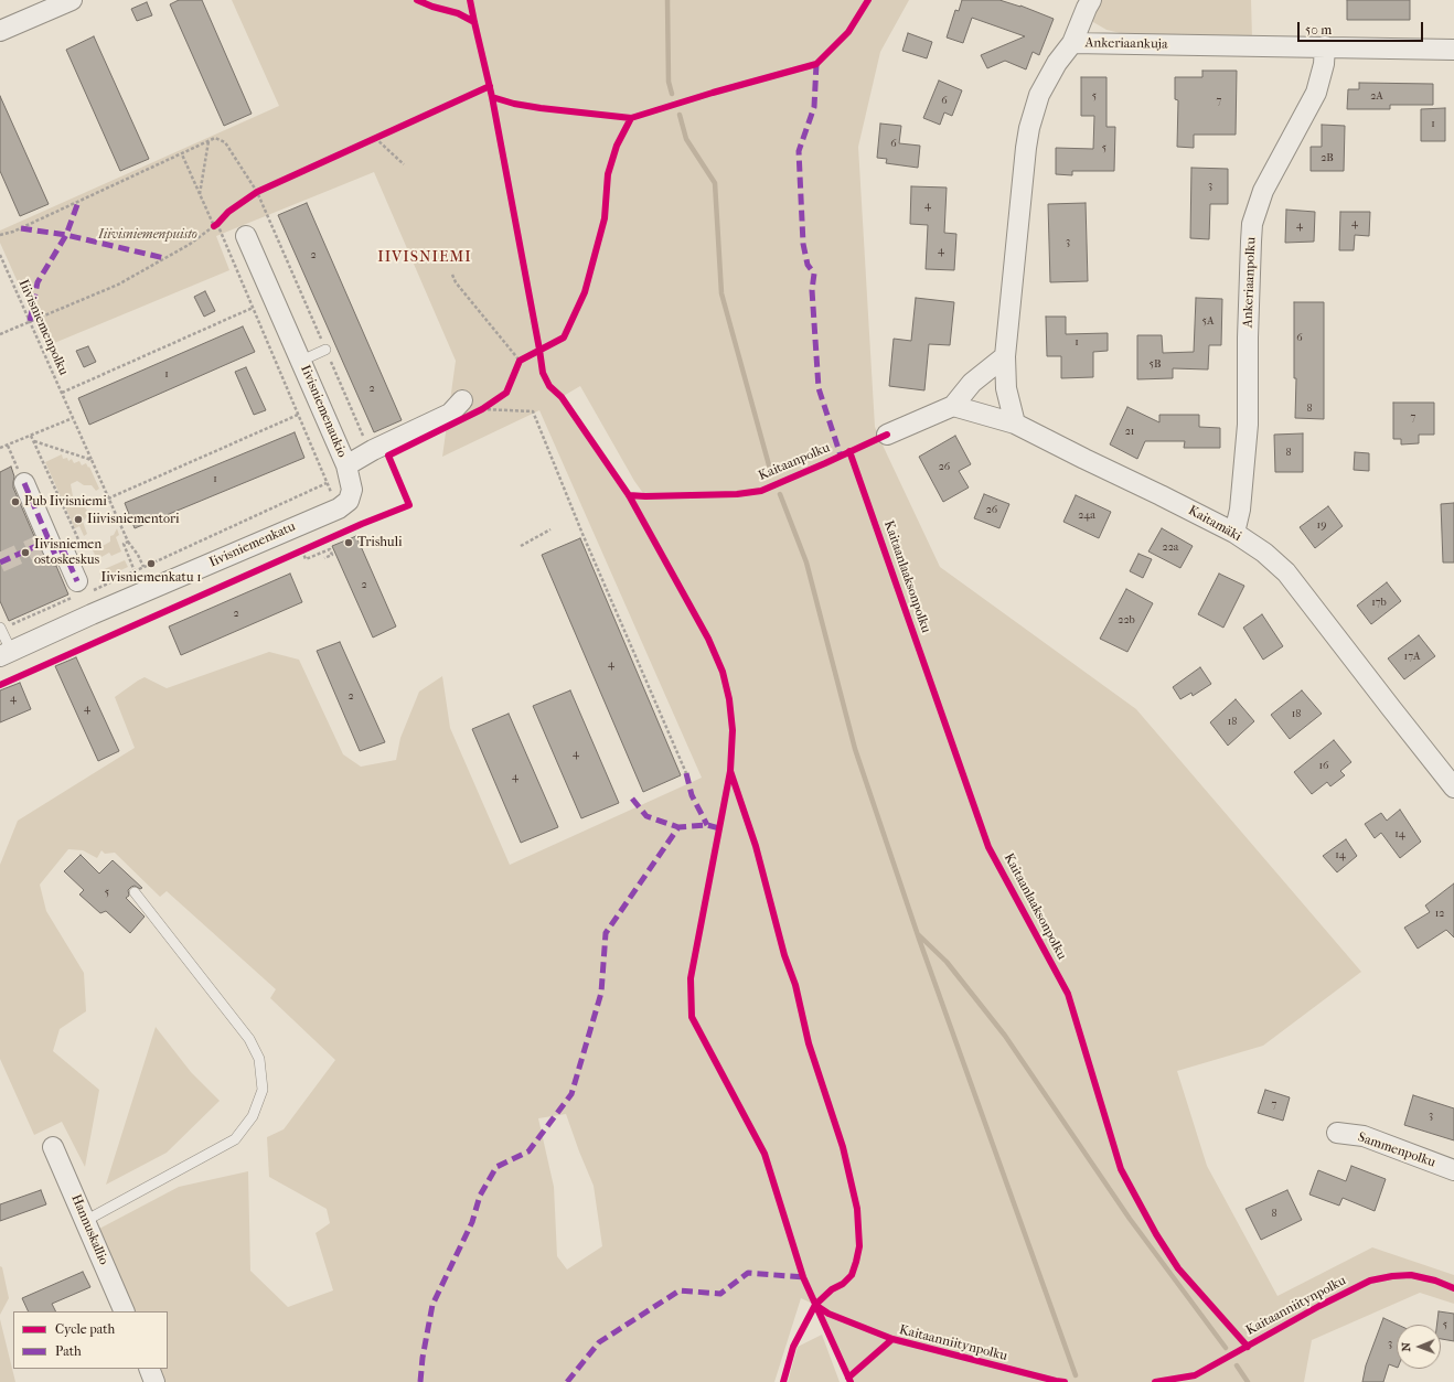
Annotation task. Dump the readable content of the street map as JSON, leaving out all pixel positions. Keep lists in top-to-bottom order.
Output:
{
  "streets": {
    "street": [
      "Ankeriaankuja",
      "Ankeriaanpolku",
      "Iivisniemenaukio",
      "Kaitamäki",
      "Iivisniemenkatu",
      "Sammenpolku",
      "Hannuskallio"
    ],
    "path": ["Iiivisniemenpolku"],
    "cycle path": ["Kaitaanpolku", "Kaitaanlaaksonpolku", "Kaitaanniitynpolku"]
  },
  "crossings": [
    ["Ankeriaankuja", "Ankeriaanpolku"],
    ["Ankeriaankuja", "Kaitamäki"],
    ["Ankeriaanpolku", "Kaitamäki"],
    ["Iivisniemenaukio", "Iivisniemenkatu"]
  ],
  "districts": ["IIVISNIEMI"],
  "parks": ["Iiivisniemenpuisto"],
  "places": [
    "Pub Iivisniemi",
    "Iiivisniementori",
    "Trishuli",
    "Iivisniemen ostoskeskus",
    "Iivisniemenkatu 1"
  ],
  "house_numbers": [
    "5",
    "2A",
    "6",
    "7",
    "1",
    "6",
    "5",
    "2B",
    "3",
    "4",
    "4",
    "4",
    "3",
    "4",
    "2",
    "5A",
    "6",
    "1",
    "5B",
    "1",
    "2",
    "8",
    "7",
    "21",
    "8",
    "26",
    "1",
    "26",
    "24a",
    "19",
    "22a",
    "2",
    "17b",
    "2",
    "22b",
    "17A",
    "4",
    "2",
    "4",
    "4",
    "18",
    "18",
    "4",
    "16",
    "4",
    "14",
    "14",
    "5",
    "12",
    "7",
    "3",
    "8",
    "5",
    "3"
  ],
  "legend": ["Cycle path", "Path"],
  "scale_bar": "50 m",
  "north": "left"
}
